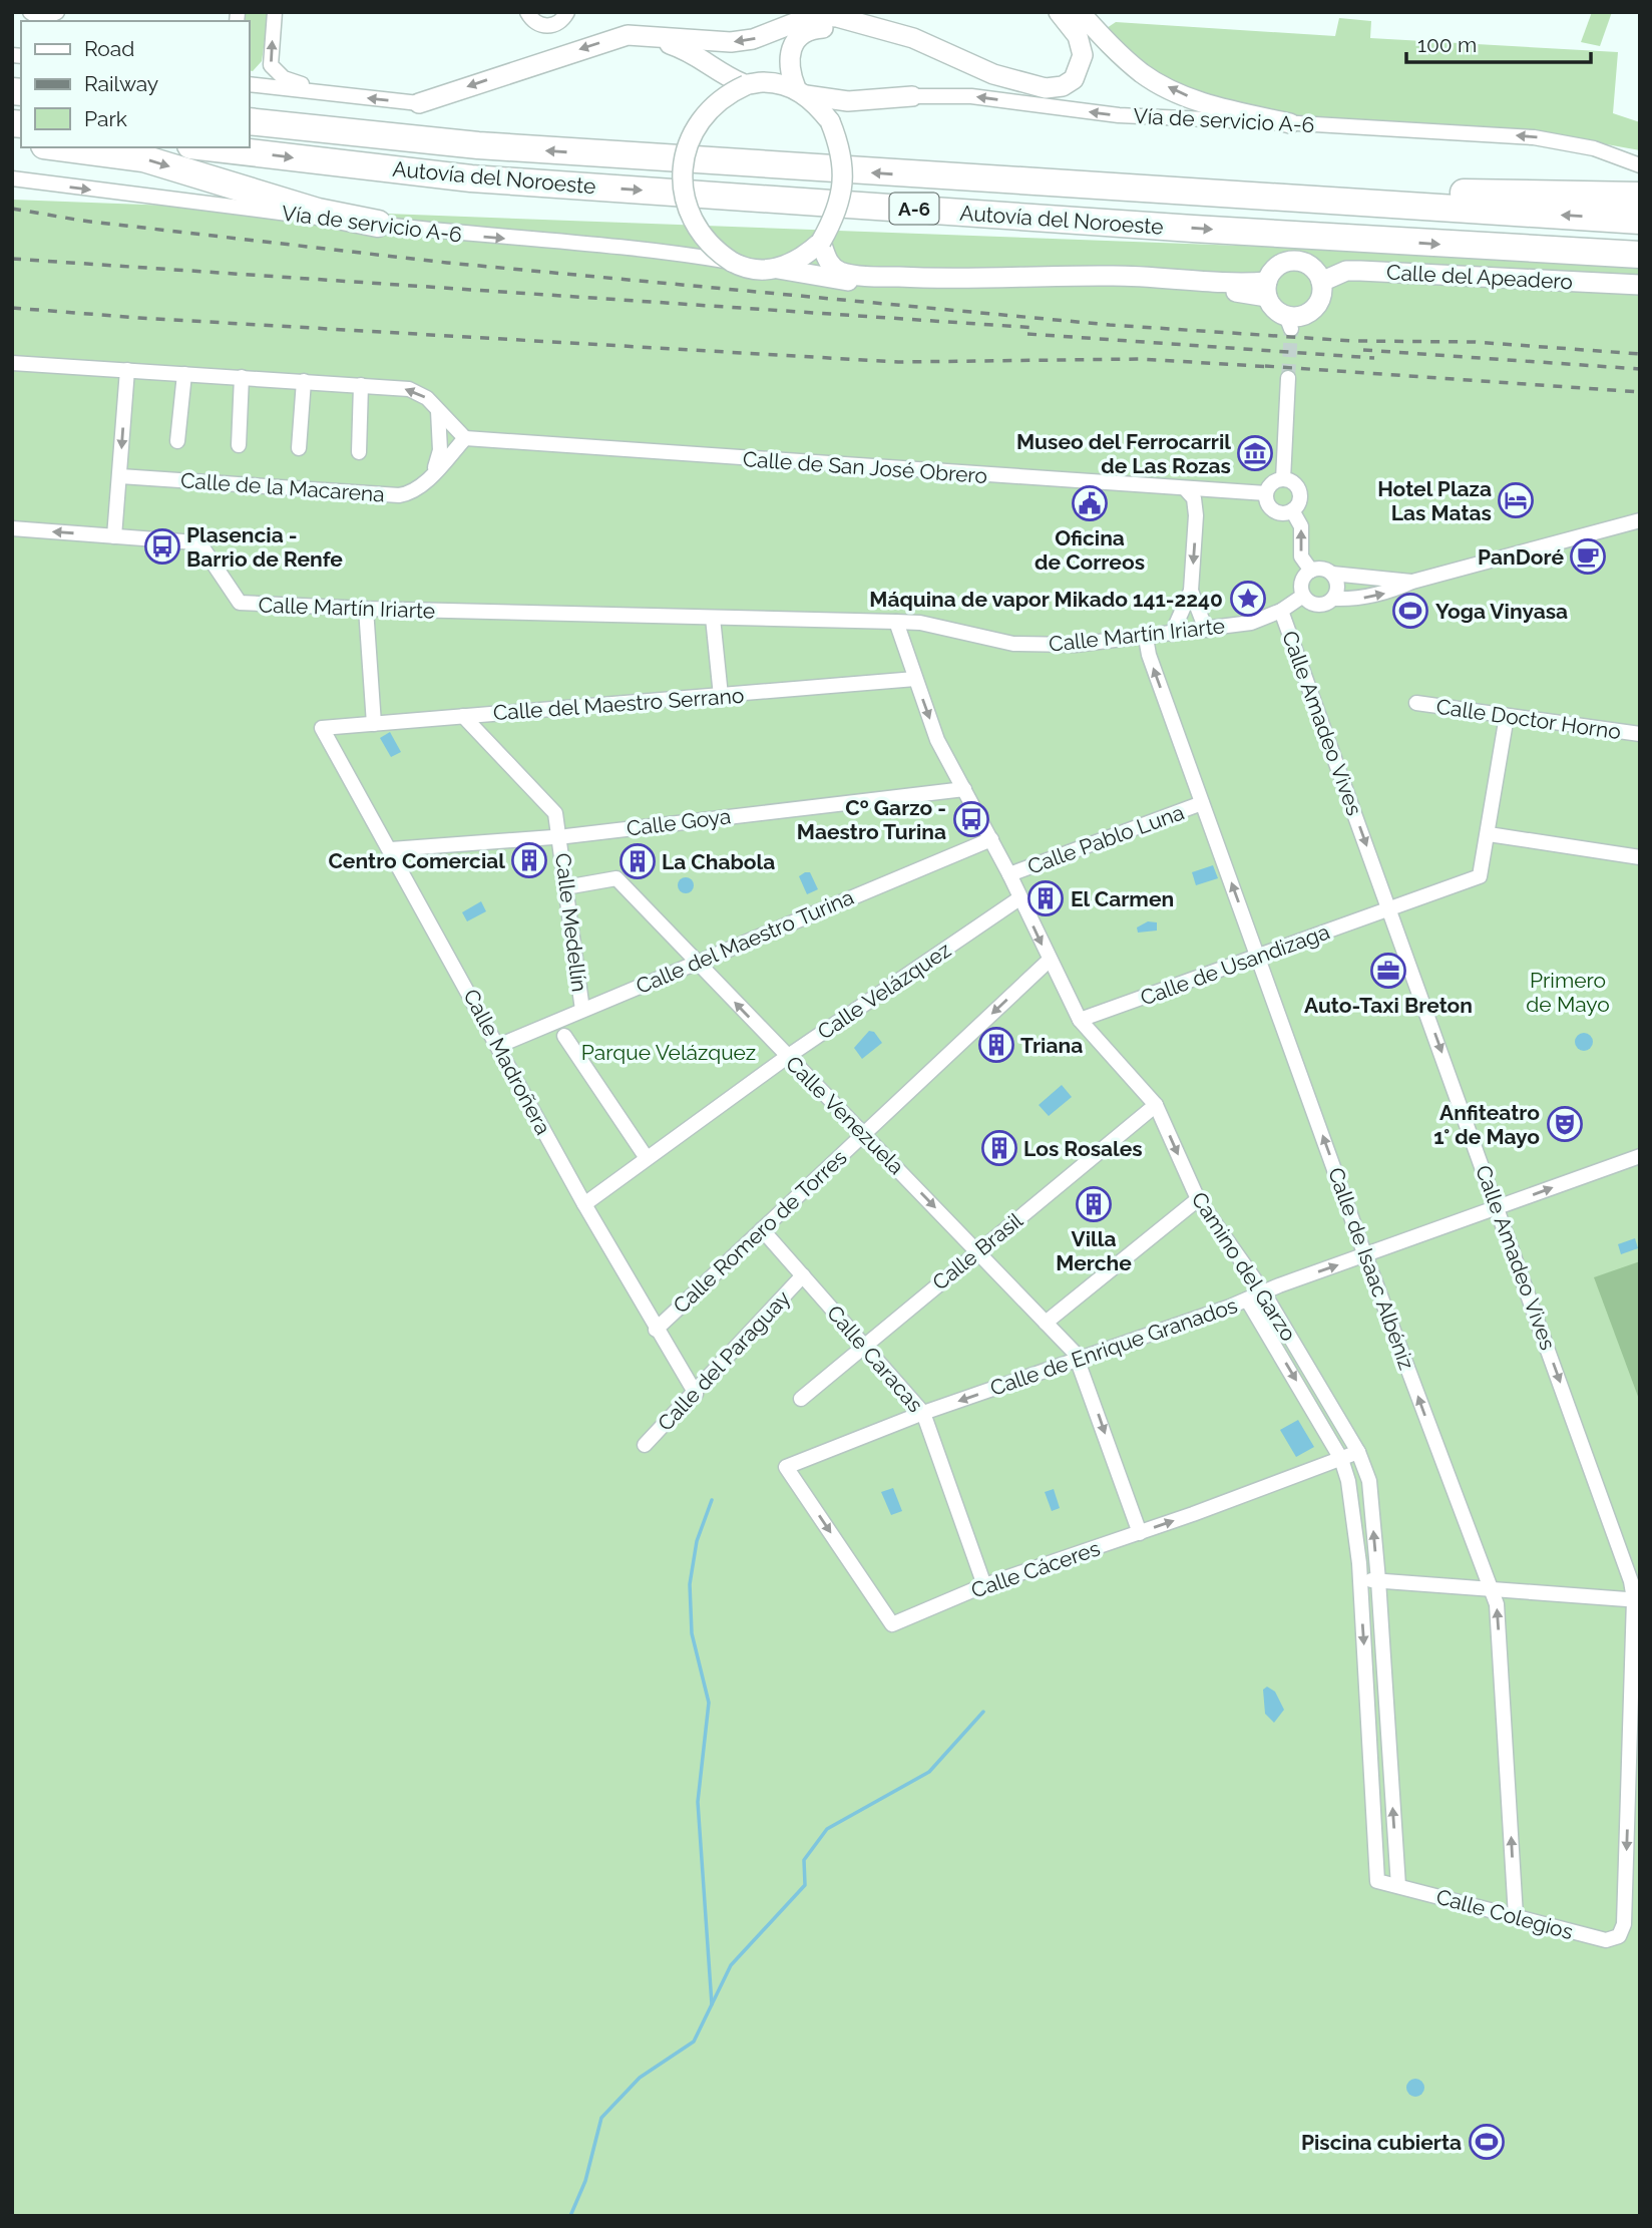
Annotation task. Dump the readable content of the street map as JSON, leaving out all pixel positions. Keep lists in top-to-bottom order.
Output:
{
  "streets": {
    "highway": ["Autovía del Noroeste", "A-6"],
    "street": [
      "Vía de servicio A-6",
      "Calle del Apeadero",
      "Calle de San José Obrero",
      "Calle de la Macarena",
      "Calle Martín Iriarte",
      "Calle del Maestro Serrano",
      "Calle Doctor Horno",
      "Calle Amadeo Vives",
      "Calle Goya",
      "Calle Pablo Luna",
      "Calle Medellín",
      "Calle del Maestro Turina",
      "Calle de Usandizaga",
      "Calle Velázquez",
      "Calle Madroñera",
      "Calle Venezuela",
      "Calle Romero de Torres",
      "Calle Brasil",
      "Camino del Garzo",
      "Calle de Isaac Albéniz",
      "Calle de Enrique Granados",
      "Calle Caracas",
      "Calle del Paraguay",
      "Calle Cáceres",
      "Calle Colegios"
    ]
  },
  "crossings": [
    ["Calle de San José Obrero", "Calle de la Macarena"],
    ["Calle Martín Iriarte", "Calle Amadeo Vives"],
    ["Calle Martín Iriarte", "Camino del Garzo"],
    ["Calle Martín Iriarte", "Calle de Isaac Albéniz"],
    ["Calle del Maestro Serrano", "Calle Madroñera"],
    ["Calle del Maestro Serrano", "Camino del Garzo"],
    ["Calle Amadeo Vives", "Calle de Usandizaga"],
    ["Calle Amadeo Vives", "Calle de Enrique Granados"],
    ["Calle Amadeo Vives", "Calle Colegios"],
    ["Calle Goya", "Calle Medellín"],
    ["Calle Goya", "Calle Madroñera"],
    ["Calle Goya", "Camino del Garzo"],
    ["Calle Pablo Luna", "Camino del Garzo"],
    ["Calle Pablo Luna", "Calle de Isaac Albéniz"],
    ["Calle Medellín", "Calle del Maestro Turina"],
    ["Calle Medellín", "Calle Venezuela"],
    ["Calle del Maestro Turina", "Calle Madroñera"],
    ["Calle del Maestro Turina", "Calle Venezuela"],
    ["Calle del Maestro Turina", "Camino del Garzo"],
    ["Calle de Usandizaga", "Camino del Garzo"],
    ["Calle de Usandizaga", "Calle de Isaac Albéniz"],
    ["Calle Velázquez", "Calle Madroñera"],
    ["Calle Velázquez", "Calle Venezuela"],
    ["Calle Velázquez", "Camino del Garzo"],
    ["Calle Madroñera", "Calle Romero de Torres"],
    ["Calle Madroñera", "Calle del Paraguay"],
    ["Calle Venezuela", "Calle Romero de Torres"],
    ["Calle Venezuela", "Calle Brasil"],
    ["Calle Venezuela", "Calle de Enrique Granados"],
    ["Calle Romero de Torres", "Camino del Garzo"],
    ["Calle Romero de Torres", "Calle Caracas"],
    ["Calle Brasil", "Camino del Garzo"],
    ["Calle Brasil", "Calle Caracas"],
    ["Camino del Garzo", "Calle de Enrique Granados"],
    ["Camino del Garzo", "Calle Cáceres"],
    ["Camino del Garzo", "Calle Colegios"],
    ["Calle de Isaac Albéniz", "Calle de Enrique Granados"],
    ["Calle de Isaac Albéniz", "Calle Colegios"],
    ["Calle de Enrique Granados", "Calle Caracas"],
    ["Calle de Enrique Granados", "Calle Cáceres"],
    ["Calle Caracas", "Calle del Paraguay"],
    ["Calle Caracas", "Calle Cáceres"]
  ],
  "one_way": ["Calle Amadeo Vives", "Calle Romero de Torres", "Calle de Isaac Albéniz"],
  "parks": ["Primero de Mayo", "Parque Velázquez"],
  "places": {
    "museum": ["Museo del Ferrocarril de Las Rozas"],
    "hotel": ["Hotel Plaza Las Matas"],
    "public building": ["Oficina de Correos"],
    "bus stop": ["Plasencia - Barrio de Renfe", "Cº Garzo - Maestro Turina"],
    "cafe": ["PanDoré"],
    "place": ["Máquina de vapor Mikado 141-2240"],
    "sports": ["Yoga Vinyasa", "Piscina cubierta"],
    "building": [
      "Centro Comercial",
      "La Chabola",
      "El Carmen",
      "Triana",
      "Los Rosales",
      "Villa Merche"
    ],
    "office": ["Auto-Taxi Breton"],
    "theatre": ["Anfiteatro 1° de Mayo"]
  },
  "legend": ["Road", "Railway", "Park"],
  "scale_bar": "100 m"
}
